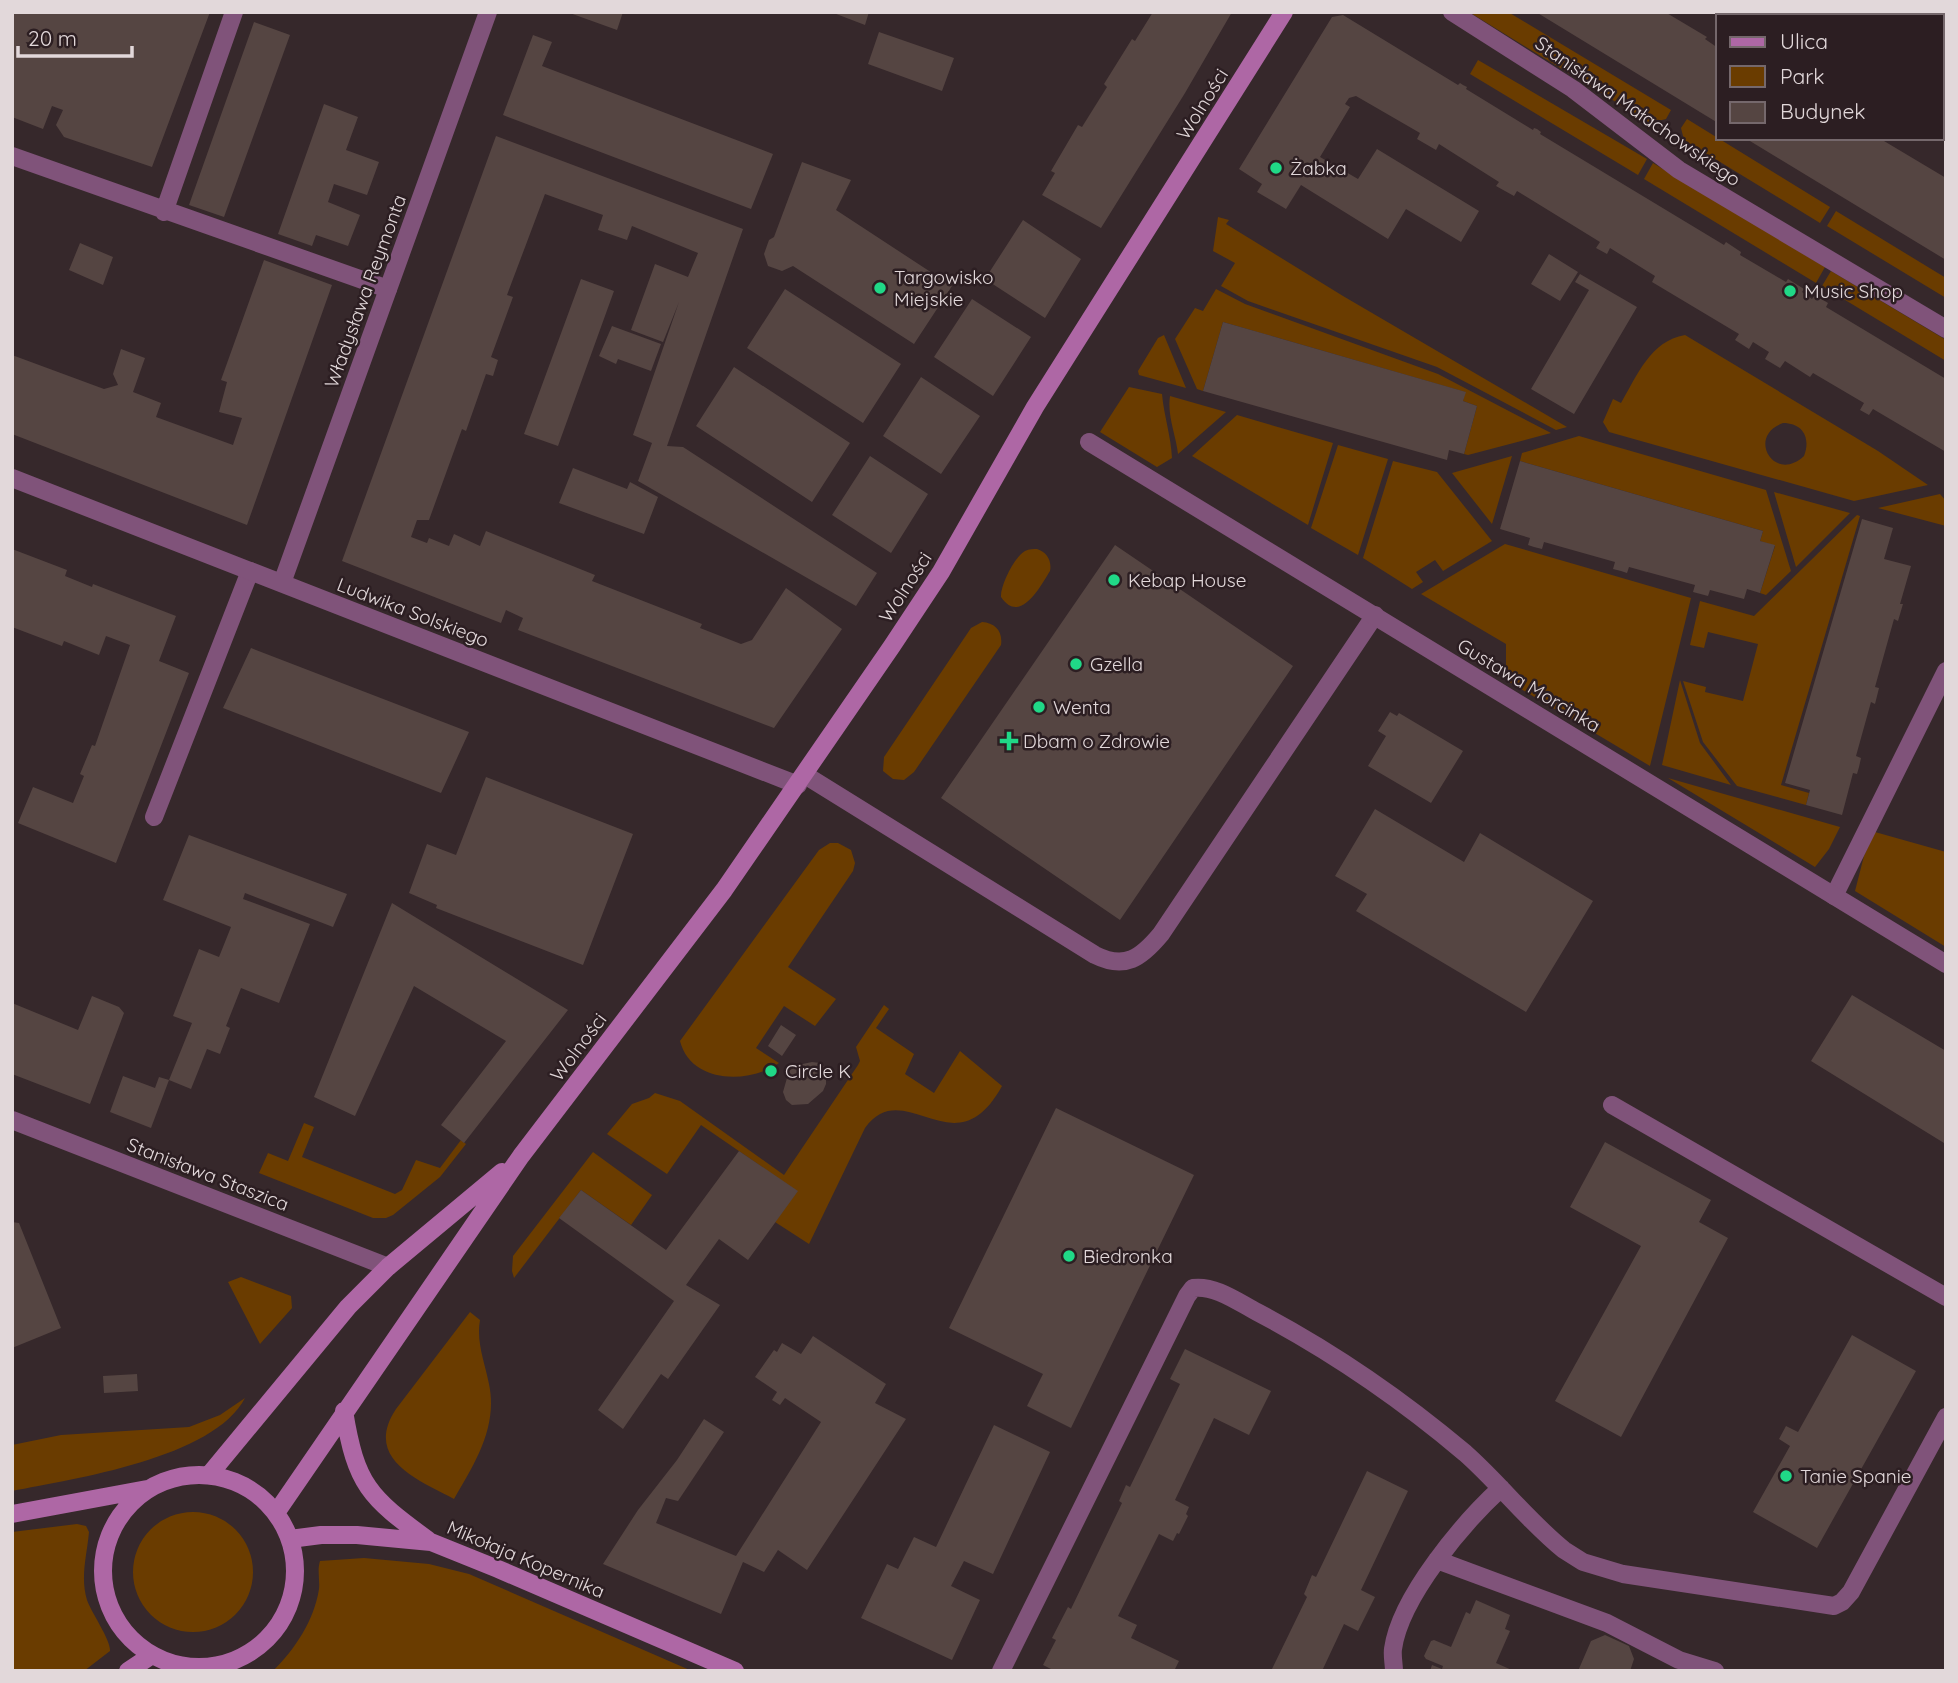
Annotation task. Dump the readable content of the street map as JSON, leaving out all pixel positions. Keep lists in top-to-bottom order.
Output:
{
  "streets": {
    "street": [
      "Wolności",
      "Stanisława Małachowskiego",
      "Władysława Reymonta",
      "Ludwika Solskiego",
      "Gustawa Morcinka",
      "Stanisława Staszica",
      "Mikołaja Kopernika"
    ]
  },
  "crossings": [
    ["Wolności", "Ludwika Solskiego"],
    ["Wolności", "Stanisława Staszica"],
    ["Wolności", "Mikołaja Kopernika"],
    ["Władysława Reymonta", "Ludwika Solskiego"],
    ["Ludwika Solskiego", "Gustawa Morcinka"]
  ],
  "places": {
    "other": [
      "Żabka",
      "Targowisko Miejskie",
      "Music Shop",
      "Kebap House",
      "Gzella",
      "Wenta",
      "Circle K",
      "Biedronka",
      "Tanie Spanie"
    ],
    "health": ["Dbam o Zdrowie"]
  },
  "legend": ["Ulica", "Park", "Budynek"],
  "scale_bar": "20 m"
}
